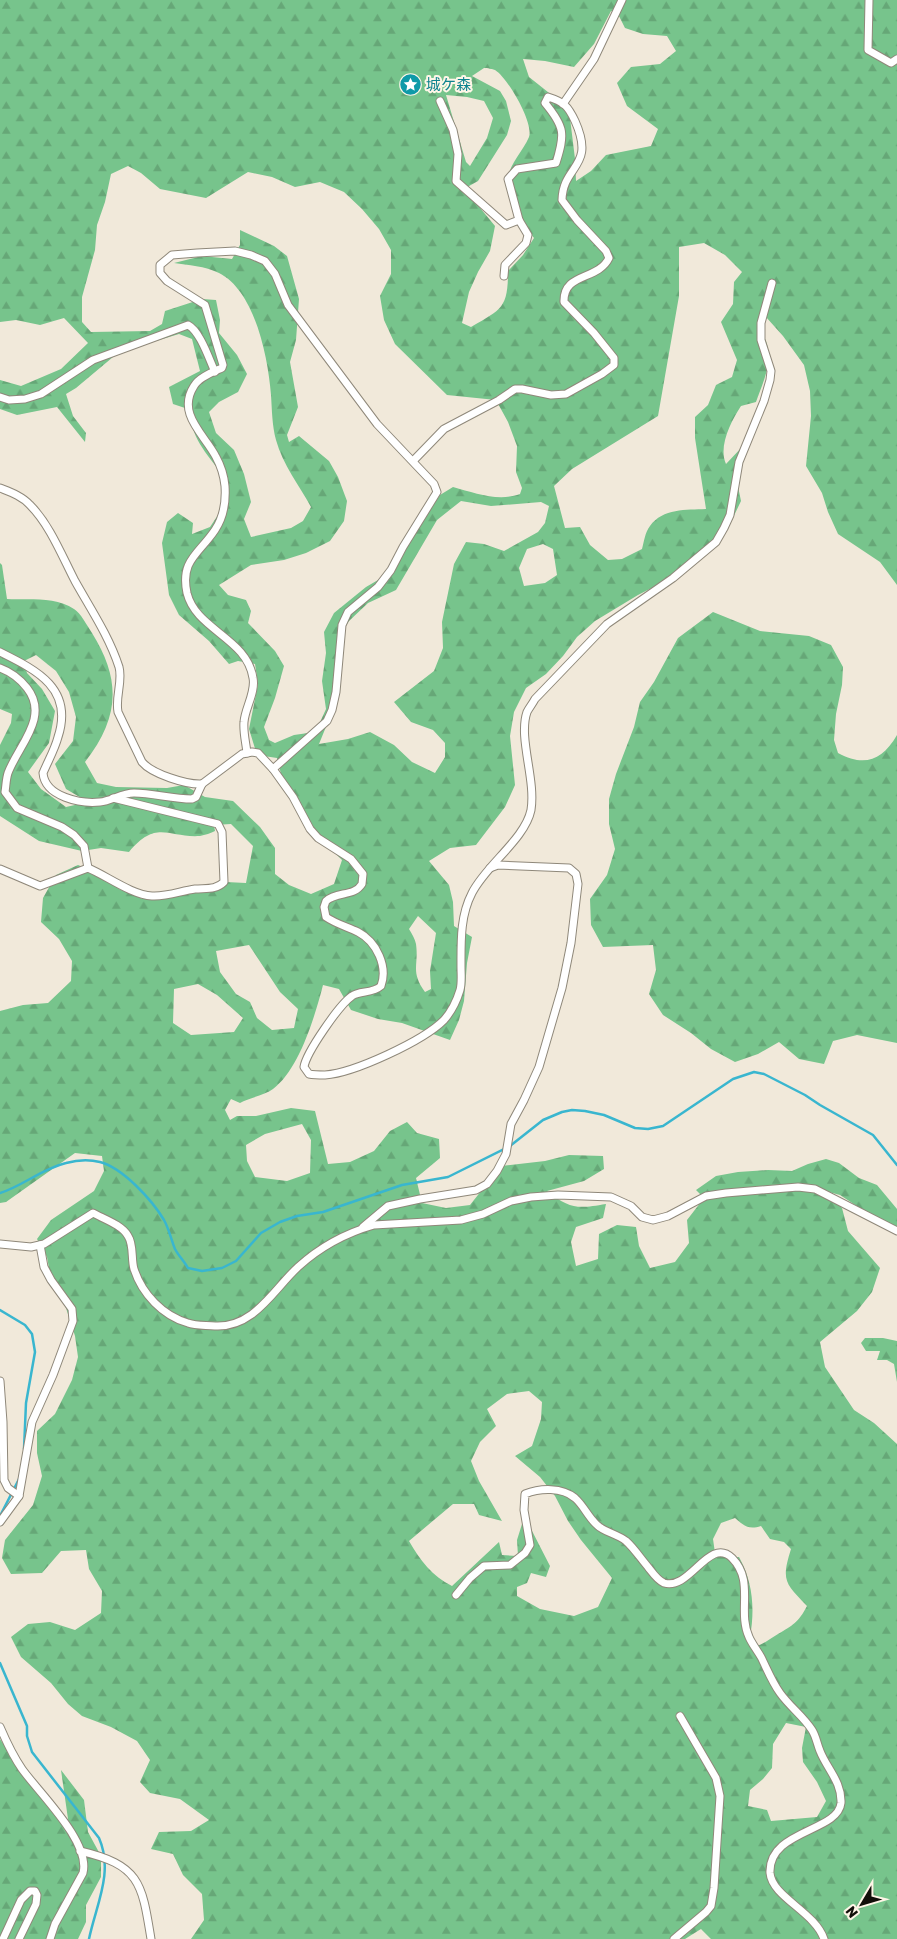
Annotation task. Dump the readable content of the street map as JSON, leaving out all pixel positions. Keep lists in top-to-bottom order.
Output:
{
  "places": {
    "place": ["城ケ森"]
  },
  "north": "bottom left"
}
